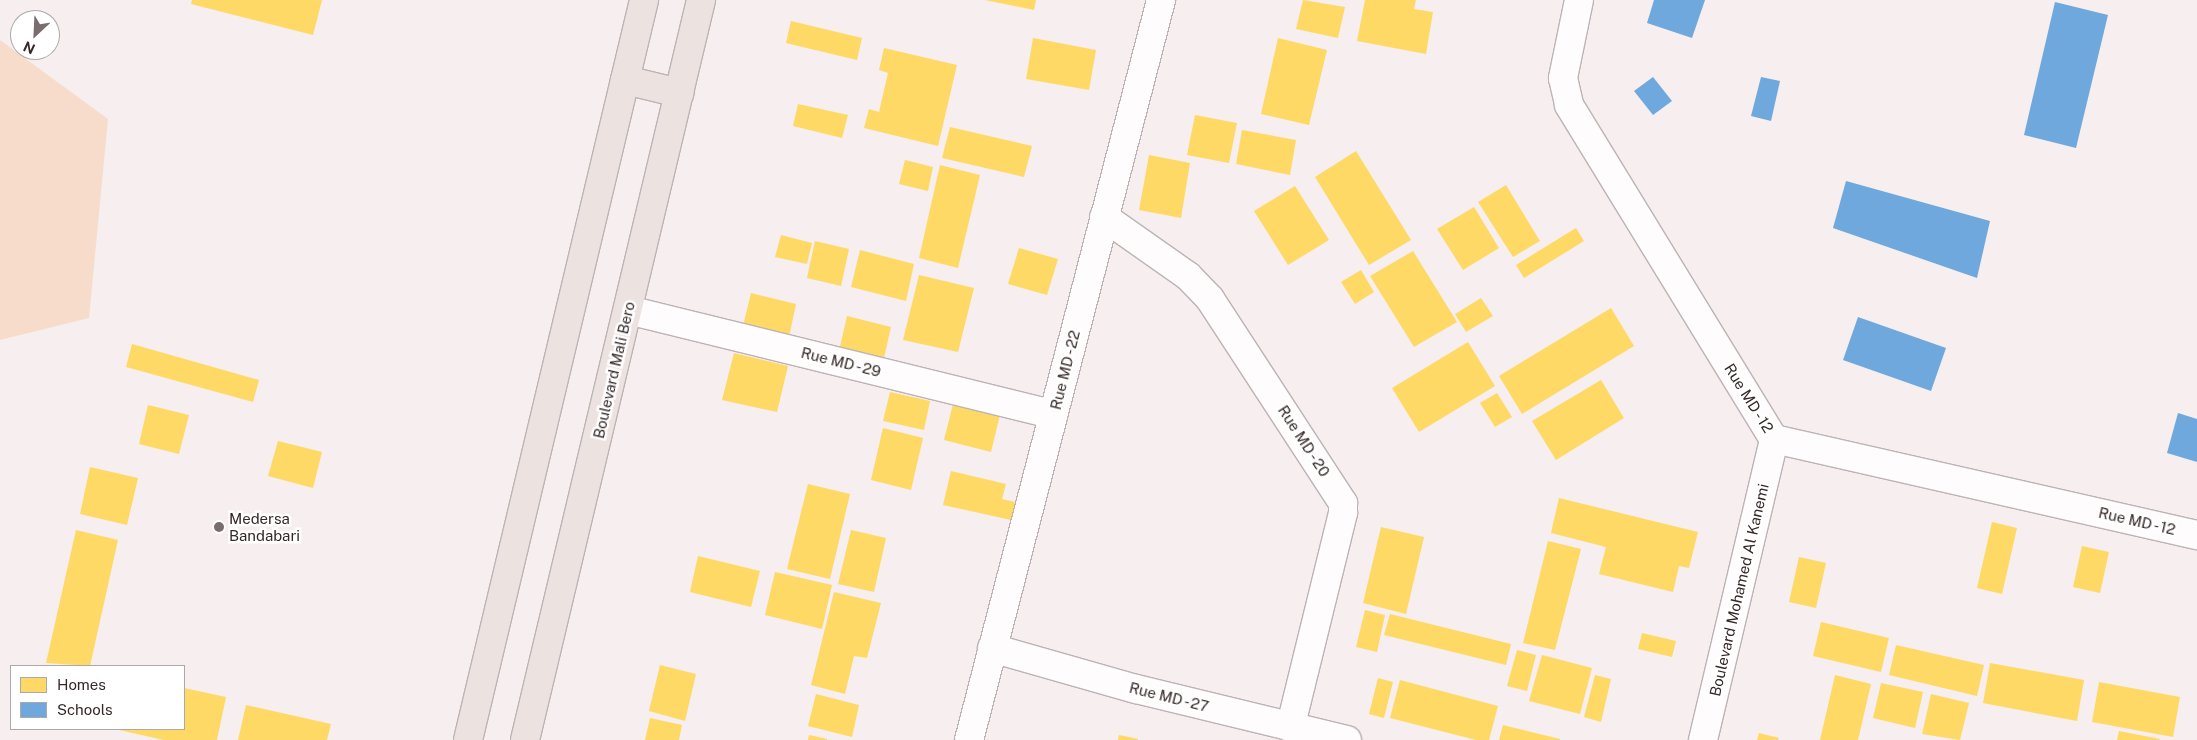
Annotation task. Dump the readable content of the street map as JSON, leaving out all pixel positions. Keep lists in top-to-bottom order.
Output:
{
  "streets": {
    "main road": ["Boulevard Mali Bero"],
    "street": [
      "Rue MD - 29",
      "Rue MD - 22",
      "Rue MD - 12",
      "Rue MD - 20",
      "Boulevard Mohamed Al Kanemi",
      "Rue MD - 27"
    ]
  },
  "crossings": [
    ["Rue MD - 29", "Boulevard Mali Bero"],
    ["Rue MD - 29", "Rue MD - 22"],
    ["Rue MD - 22", "Rue MD - 20"],
    ["Rue MD - 22", "Rue MD - 27"],
    ["Rue MD - 12", "Boulevard Mohamed Al Kanemi"],
    ["Rue MD - 20", "Rue MD - 27"]
  ],
  "places": ["Medersa Bandabari"],
  "legend": ["Homes", "Schools"],
  "north": "bottom left"
}
